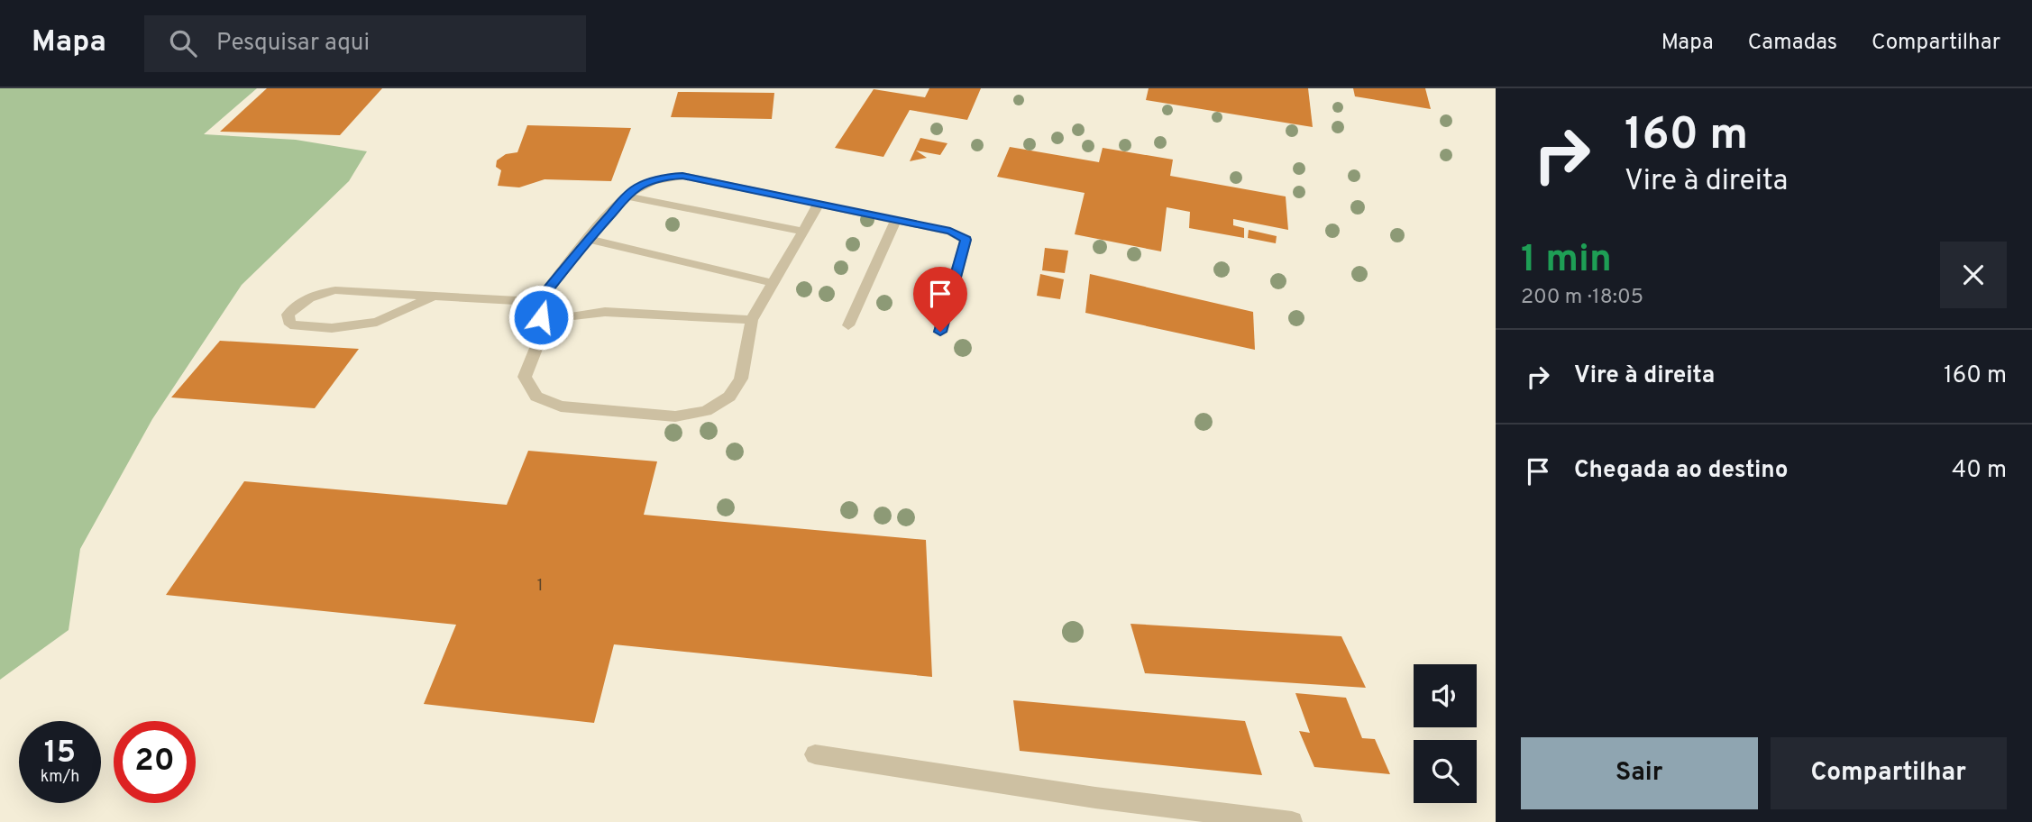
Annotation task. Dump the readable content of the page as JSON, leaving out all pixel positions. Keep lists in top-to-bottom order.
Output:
{
  "house_numbers": ["1"],
  "page": {
    "header": "Mapa",
    "search": "Pesquisar aqui",
    "nav": ["Mapa", "Camadas", "Compartilhar"],
    "turn": ["160 m", "Vire à direita"],
    "heading": ["1 min", "200 m · 18:05"],
    "list": [
      {
        "name": "Vire à direita",
        "value": "160 m"
      },
      {
        "name": "Chegada ao destino",
        "value": "40 m"
      }
    ],
    "speed": "15 km/h",
    "limit": "20",
    "buttons": ["Sair", "Compartilhar"]
  }
}
